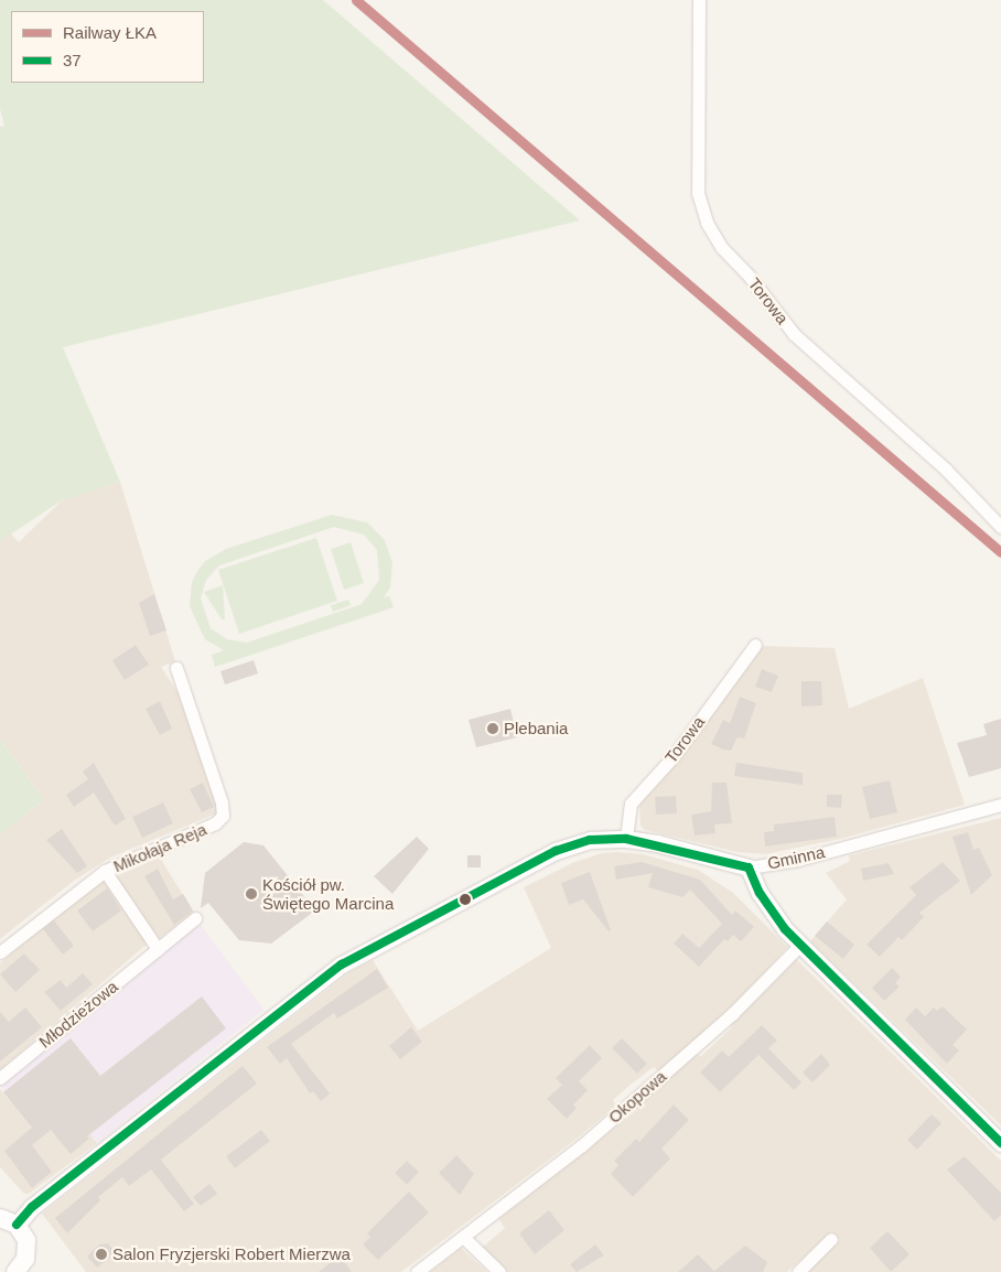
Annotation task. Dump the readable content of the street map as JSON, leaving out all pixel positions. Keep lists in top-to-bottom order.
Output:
{
  "streets": {
    "street": [
      "Torowa",
      "Mikołaja Reja",
      "Gminna",
      "Młodzieżowa",
      "Okopowa"
    ]
  },
  "crossings": [
    ["Torowa", "Gminna"]
  ],
  "places": ["Plebania", "Kościół pw. Świętego Marcina", "Salon Fryzjerski Robert Mierzwa"],
  "lines": ["rail line ŁKA", "transit line 37"],
  "legend": ["Railway ŁKA", "37"]
}
